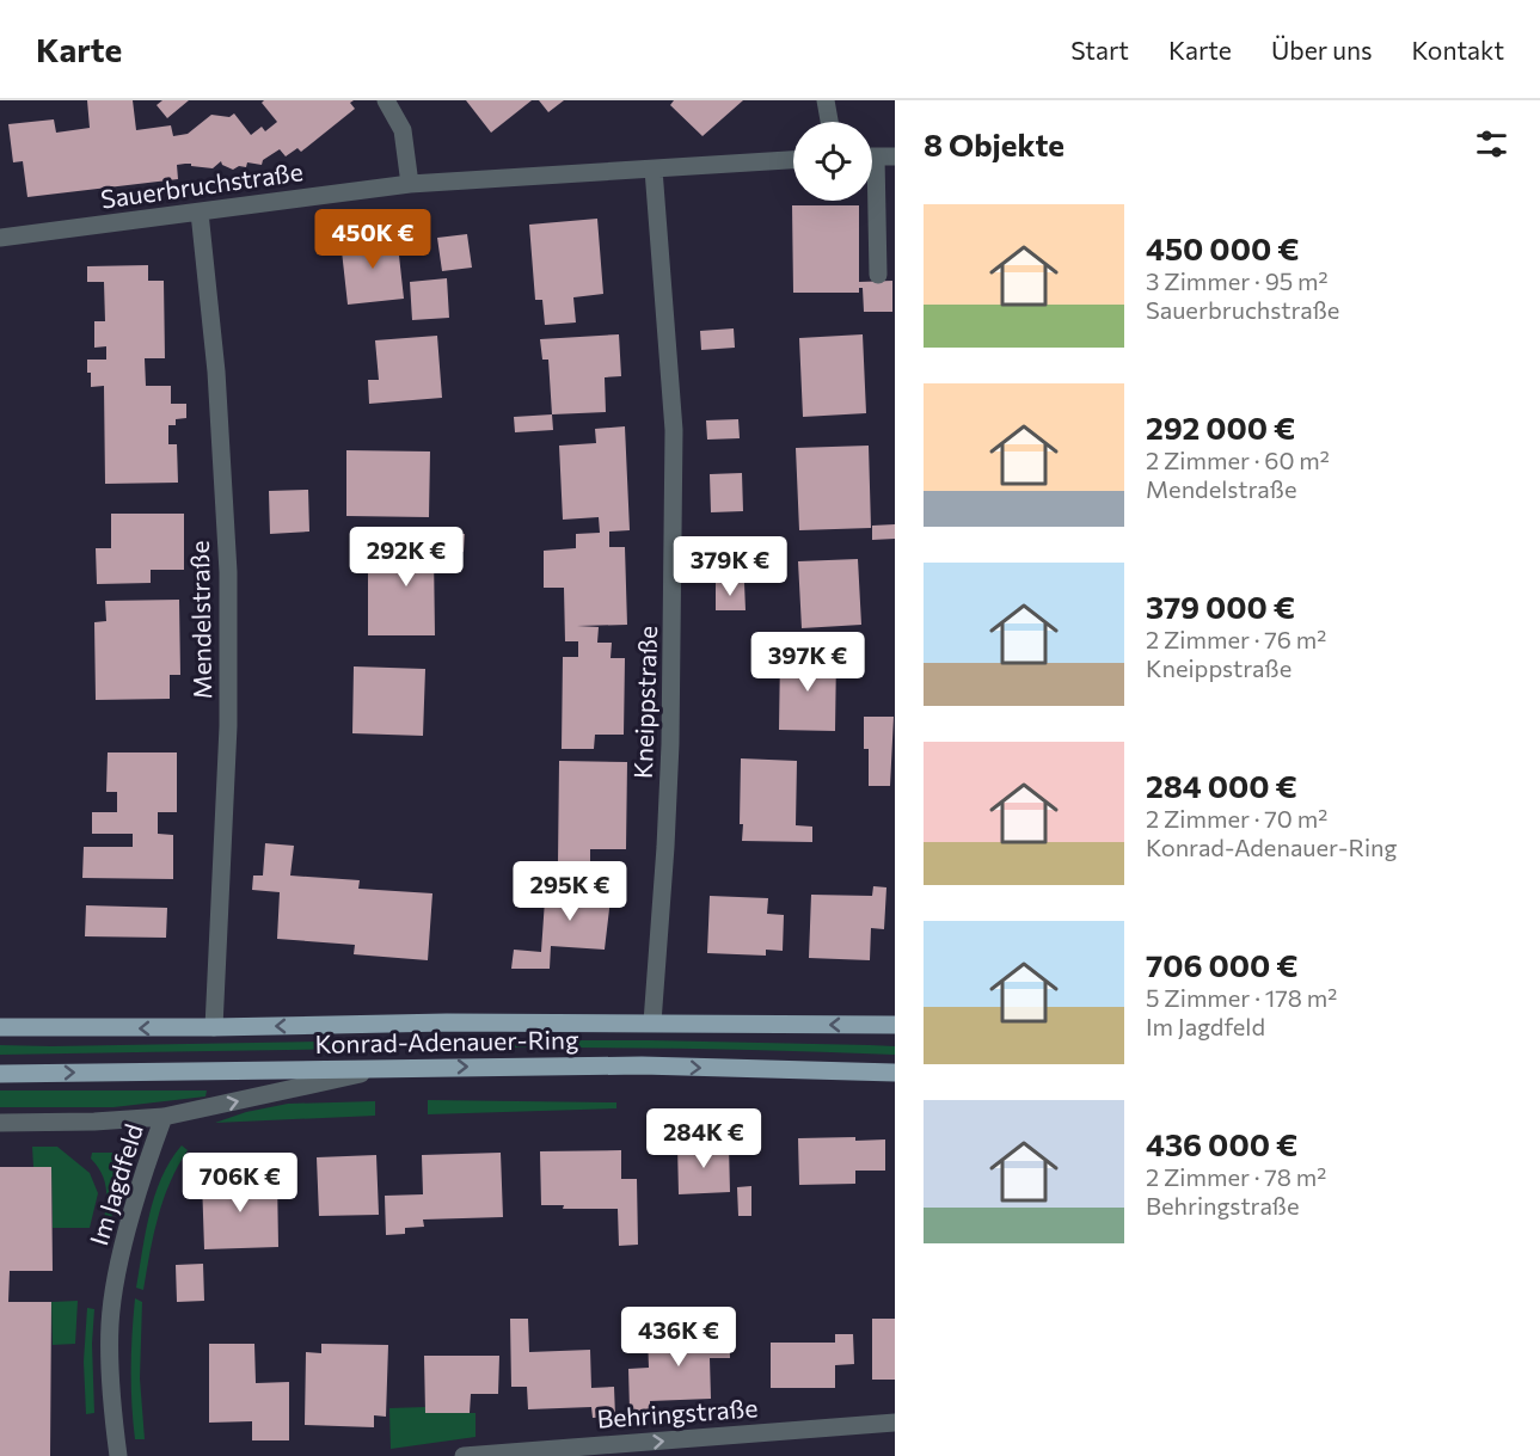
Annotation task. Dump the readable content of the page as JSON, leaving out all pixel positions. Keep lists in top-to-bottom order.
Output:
{
  "streets": {
    "main road": ["Konrad-Adenauer-Ring"],
    "street": [
      "Sauerbruchstraße",
      "Mendelstraße",
      "Kneippstraße",
      "Im Jagdfeld",
      "Behringstraße"
    ]
  },
  "crossings": [
    ["Sauerbruchstraße", "Mendelstraße"],
    ["Sauerbruchstraße", "Kneippstraße"],
    ["Mendelstraße", "Konrad-Adenauer-Ring"],
    ["Kneippstraße", "Konrad-Adenauer-Ring"],
    ["Konrad-Adenauer-Ring", "Im Jagdfeld"]
  ],
  "one_way": ["Im Jagdfeld", "Behringstraße"],
  "page": {
    "header": "Karte",
    "nav": [
      "Start",
      "Karte",
      "Über uns",
      "Kontakt"
    ],
    "heading": "8 Objekte",
    "list": [
      {
        "name": "450 000 €",
        "note": "3 Zimmer · 95 m² · Sauerbruchstraße"
      },
      {
        "name": "292 000 €",
        "note": "2 Zimmer · 60 m² · Mendelstraße"
      },
      {
        "name": "379 000 €",
        "note": "2 Zimmer · 76 m² · Kneippstraße"
      },
      {
        "name": "284 000 €",
        "note": "2 Zimmer · 70 m² · Konrad-Adenauer-Ring"
      },
      {
        "name": "706 000 €",
        "note": "5 Zimmer · 178 m² · Im Jagdfeld"
      },
      {
        "name": "436 000 €",
        "note": "2 Zimmer · 78 m² · Behringstraße"
      }
    ],
    "price": [
      "450K €",
      "292K €",
      "379K €",
      "397K €",
      "295K €",
      "284K €",
      "706K €",
      "436K €"
    ]
  }
}
